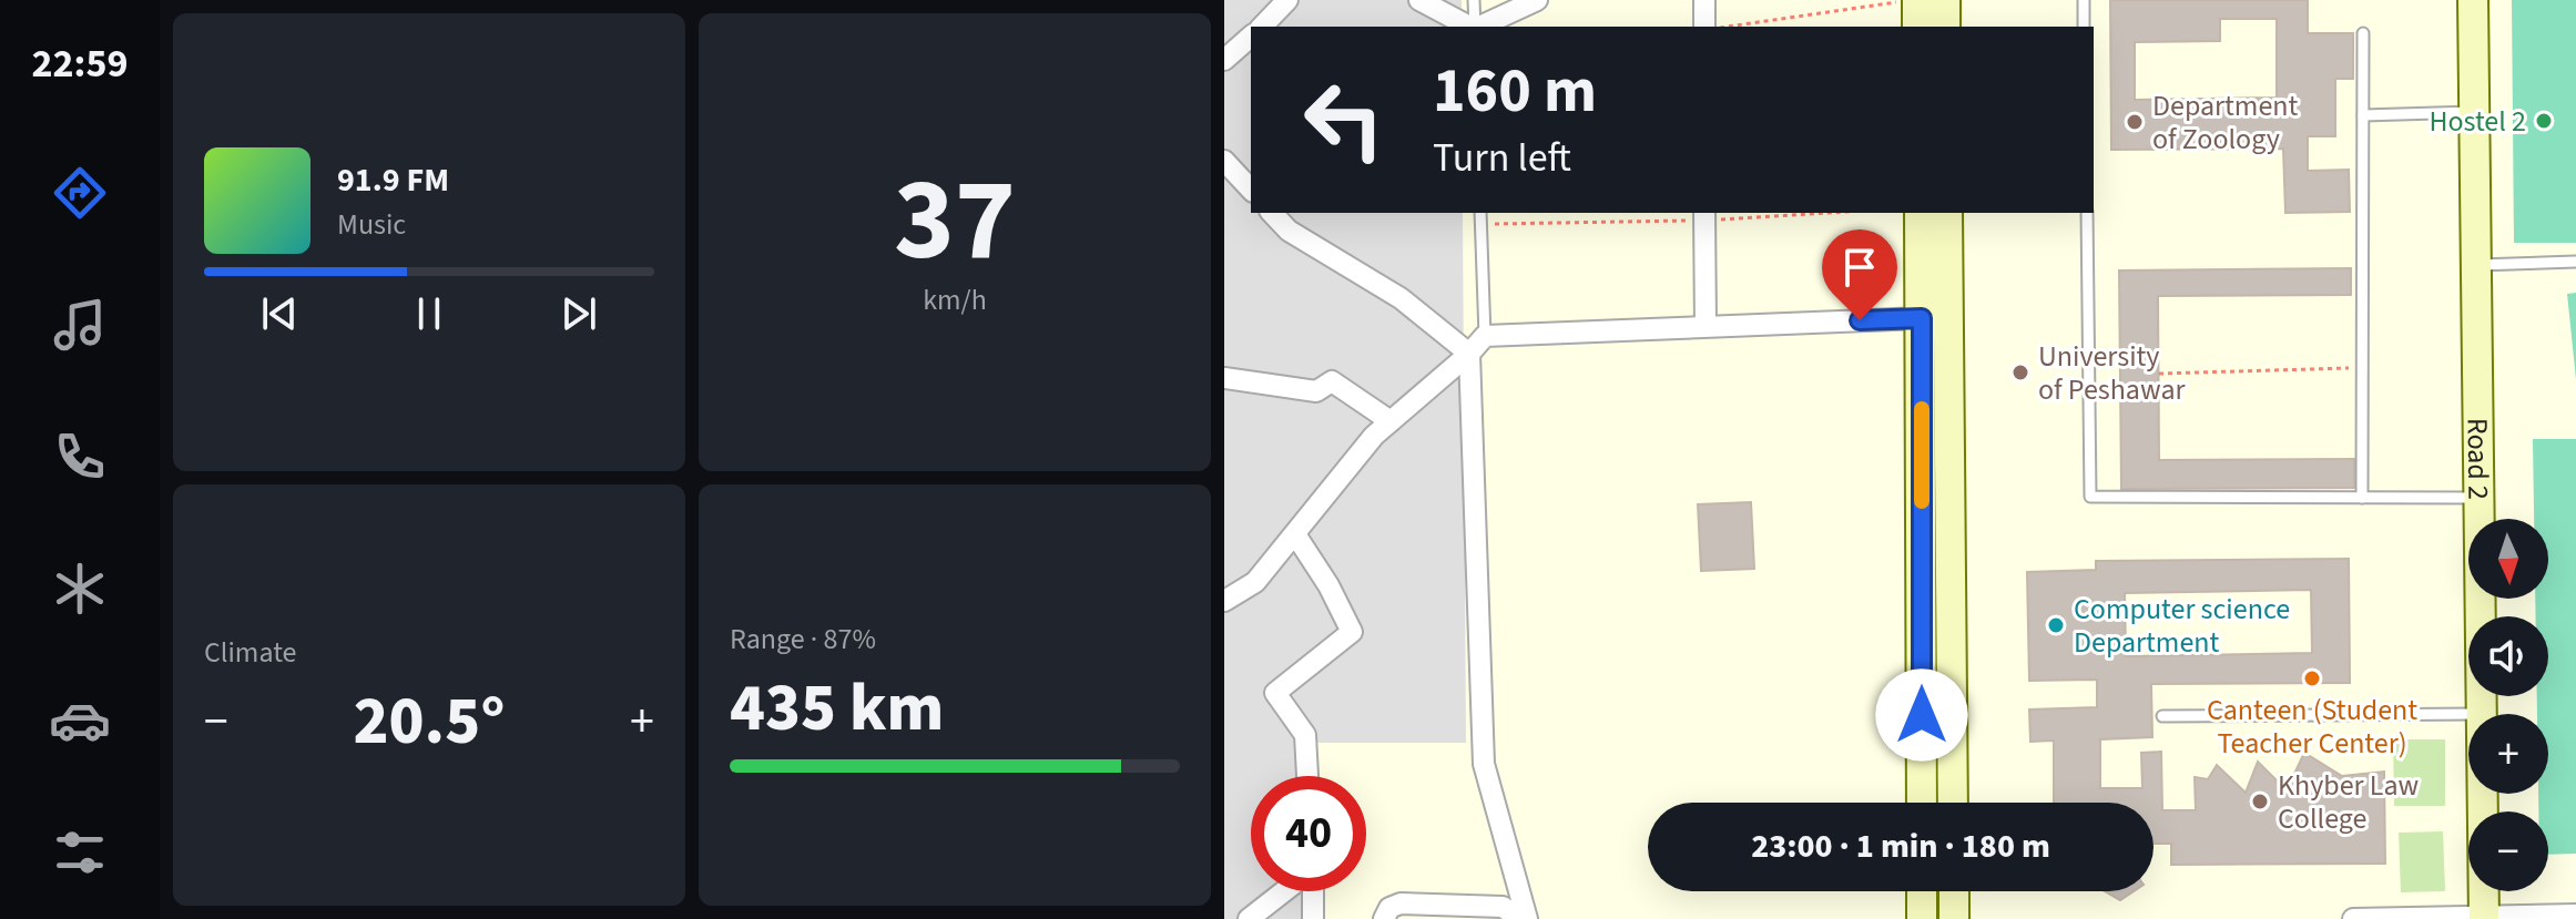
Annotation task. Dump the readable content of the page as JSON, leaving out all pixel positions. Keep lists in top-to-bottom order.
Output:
{
  "streets": {
    "street": ["Road 2"]
  },
  "places": [
    "Hostel 2",
    "Department of Zoology",
    "University of Peshawar",
    "Computer science Department",
    "Canteen (Student Teacher Center)",
    "Khyber Law College"
  ],
  "north": "bottom",
  "page": {
    "tabs": "22:59",
    "tile": [
      ["37", "km/h"],
      "Climate",
      ["Range · 87%", "435 km"]
    ],
    "turn": ["160 m", "Turn left"],
    "song": ["91.9 FM", "Music"],
    "map_buttons": ["+", "−"],
    "heat": ["−", "20.5°", "+"],
    "limit": "40",
    "trip": "23:00 · 1 min · 180 m"
  }
}
